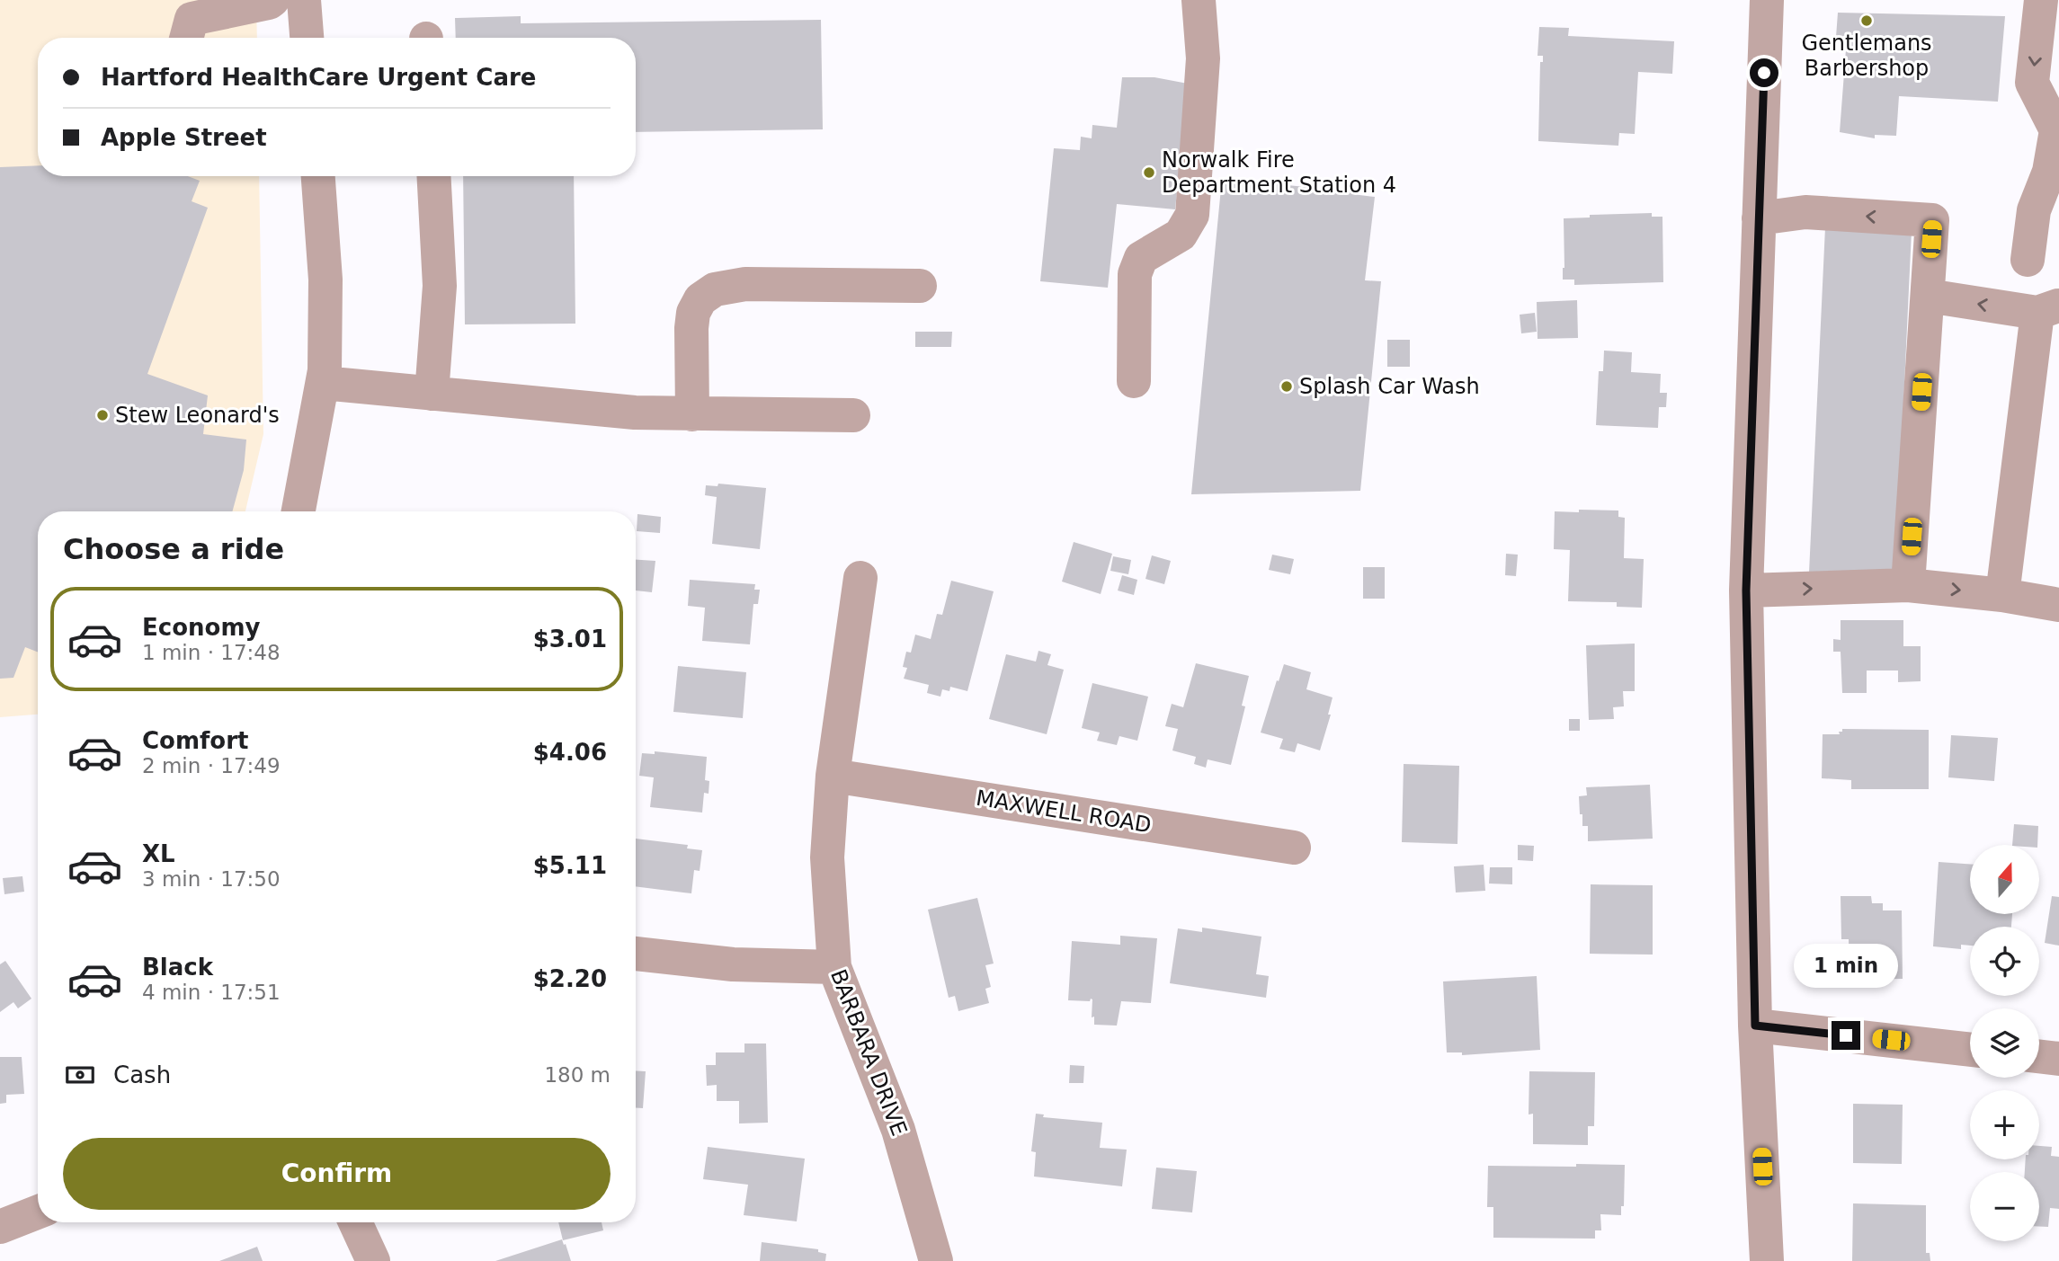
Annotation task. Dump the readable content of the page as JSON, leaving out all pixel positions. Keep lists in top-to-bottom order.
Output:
{
  "streets": {
    "street": ["MAXWELL ROAD", "BARBARA DRIVE"]
  },
  "crossings": [
    ["MAXWELL ROAD", "BARBARA DRIVE"]
  ],
  "places": [
    "Gentlemans Barbershop",
    "Norwalk Fire Department Station 4",
    "Splash Car Wash",
    "Stew Leonard's"
  ],
  "north": "top",
  "page": {
    "banner": ["Hartford HealthCare Urgent Care", "Apple Street"],
    "heading": "Choose a ride",
    "list": [
      {
        "name": "Economy",
        "note": "1 min · 17:48",
        "value": "$3.01"
      },
      {
        "name": "Comfort",
        "note": "2 min · 17:49",
        "value": "$4.06"
      },
      {
        "name": "XL",
        "note": "3 min · 17:50",
        "value": "$5.11"
      },
      {
        "name": "Black",
        "note": "4 min · 17:51",
        "value": "$2.20"
      }
    ],
    "map_buttons": ["+", "−"],
    "bubble": "1 min",
    "pay": ["Cash", "180 m"],
    "buttons": "Confirm"
  }
}
